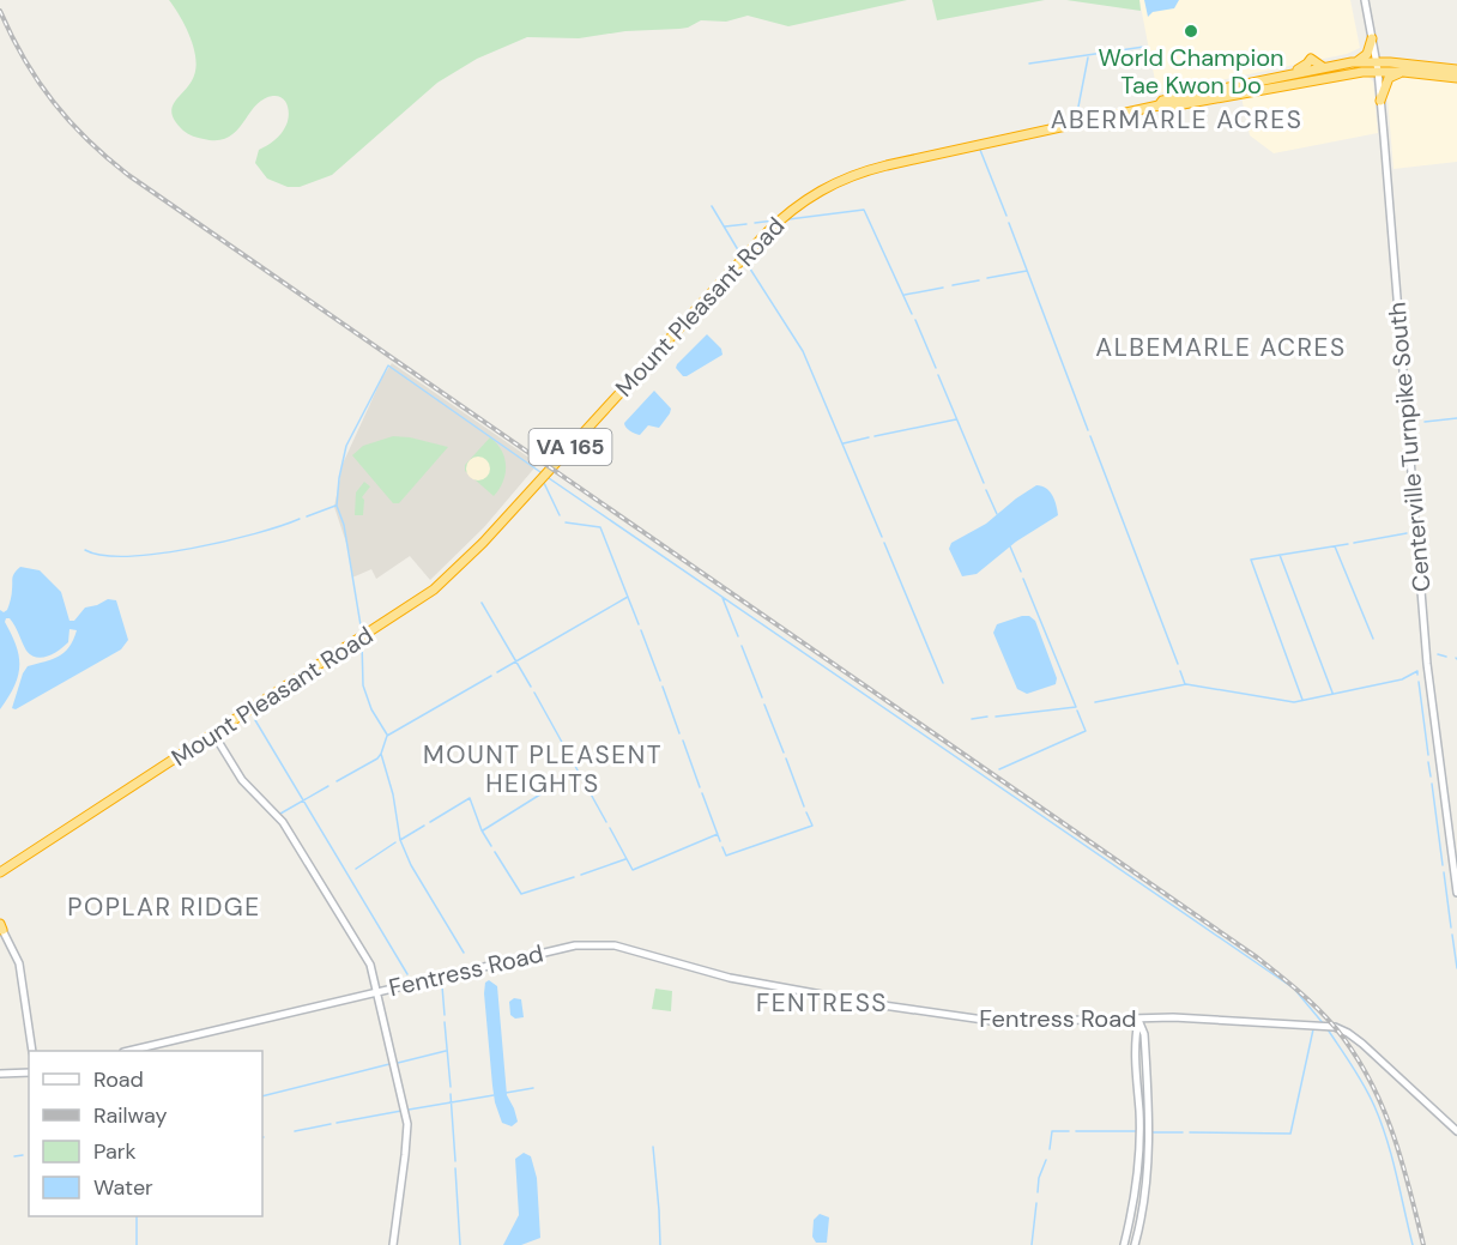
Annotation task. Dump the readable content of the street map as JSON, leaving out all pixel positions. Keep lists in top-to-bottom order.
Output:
{
  "streets": {
    "highway": ["Mount Pleasant Road", "VA 165"],
    "street": ["Centerville Turnpike South", "Fentress Road"]
  },
  "crossings": [
    ["Mount Pleasant Road", "Centerville Turnpike South"]
  ],
  "districts": [
    "ABERMARLE ACRES",
    "ALBEMARLE ACRES",
    "MOUNT PLEASENT HEIGHTS",
    "POPLAR RIDGE",
    "FENTRESS"
  ],
  "places": ["World Champion Tae Kwon Do"],
  "legend": [
    "Road",
    "Railway",
    "Park",
    "Water"
  ]
}
